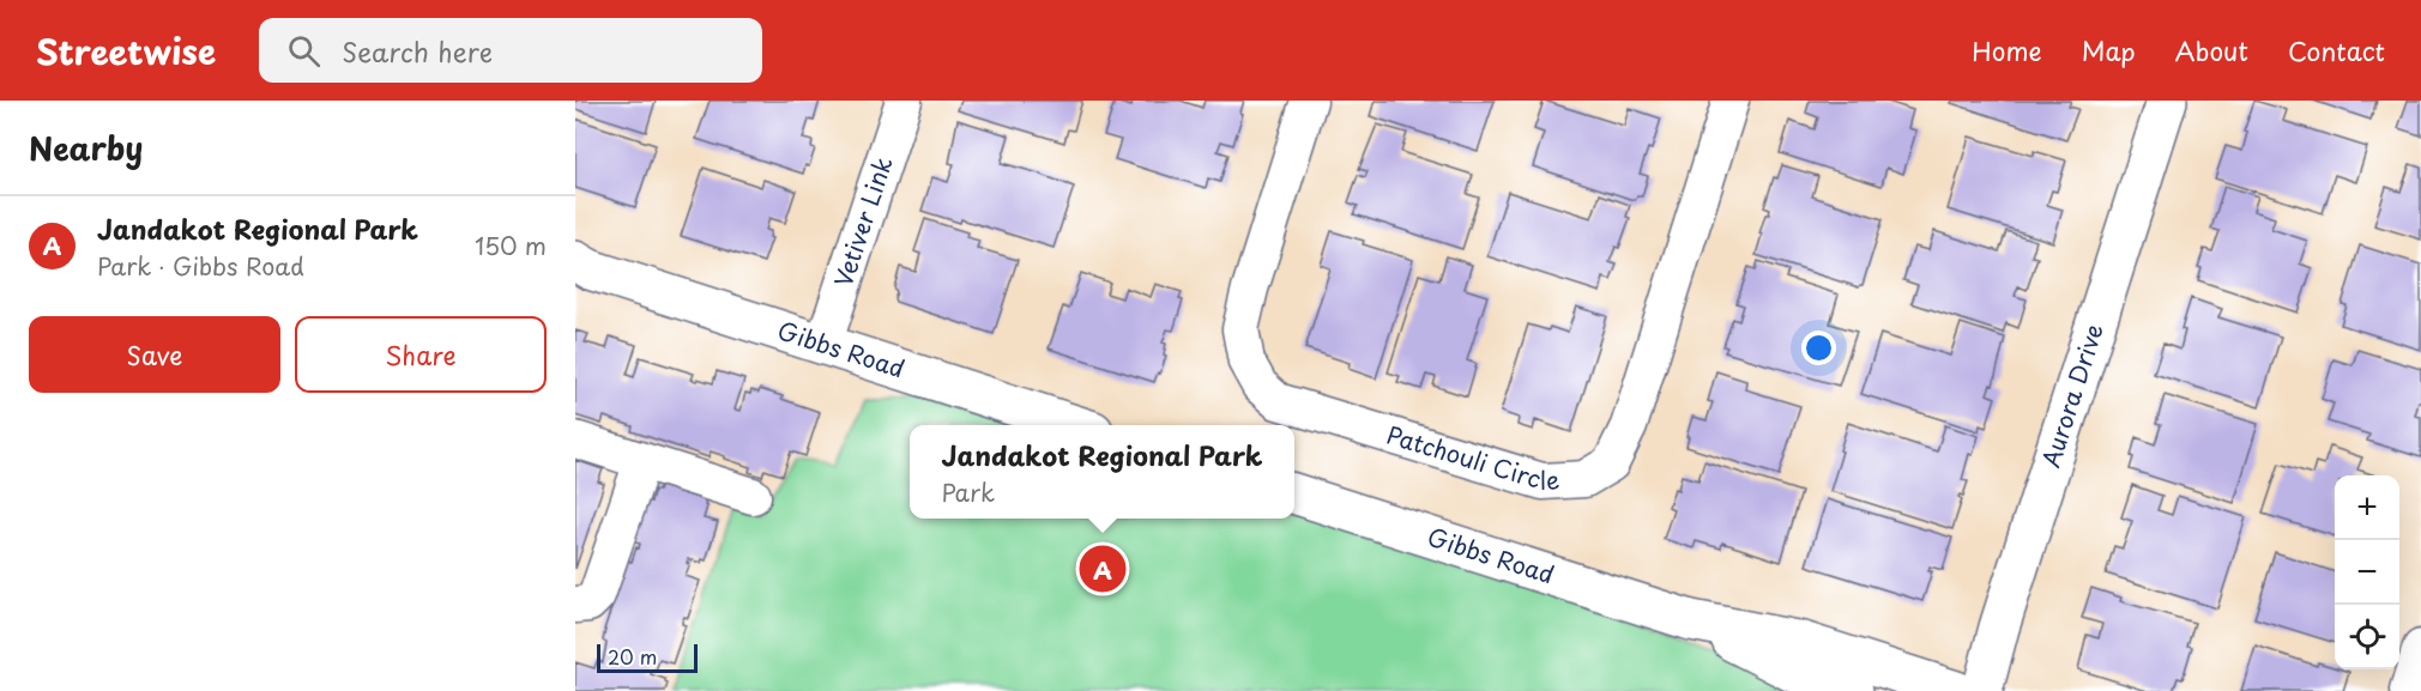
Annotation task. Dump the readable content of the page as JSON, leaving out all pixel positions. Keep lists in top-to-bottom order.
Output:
{
  "streets": {
    "main road": ["Gibbs Road", "Aurora Drive"],
    "street": ["Vetiver Link", "Patchouli Circle"]
  },
  "crossings": [
    ["Vetiver Link", "Gibbs Road"]
  ],
  "scale_bar": "20 m",
  "page": {
    "header": "Streetwise",
    "search": "Search here",
    "nav": [
      "Home",
      "Map",
      "About",
      "Contact"
    ],
    "heading": "Nearby",
    "list": [
      {
        "mark": "A",
        "name": "Jandakot Regional Park",
        "note": "Park · Gibbs Road",
        "value": "150 m"
      }
    ],
    "buttons": ["Save", "Share"],
    "popup": ["Jandakot Regional Park", "Park"],
    "map_buttons": ["+", "−"],
    "pins": "A",
    "scale": "20 m"
  }
}
